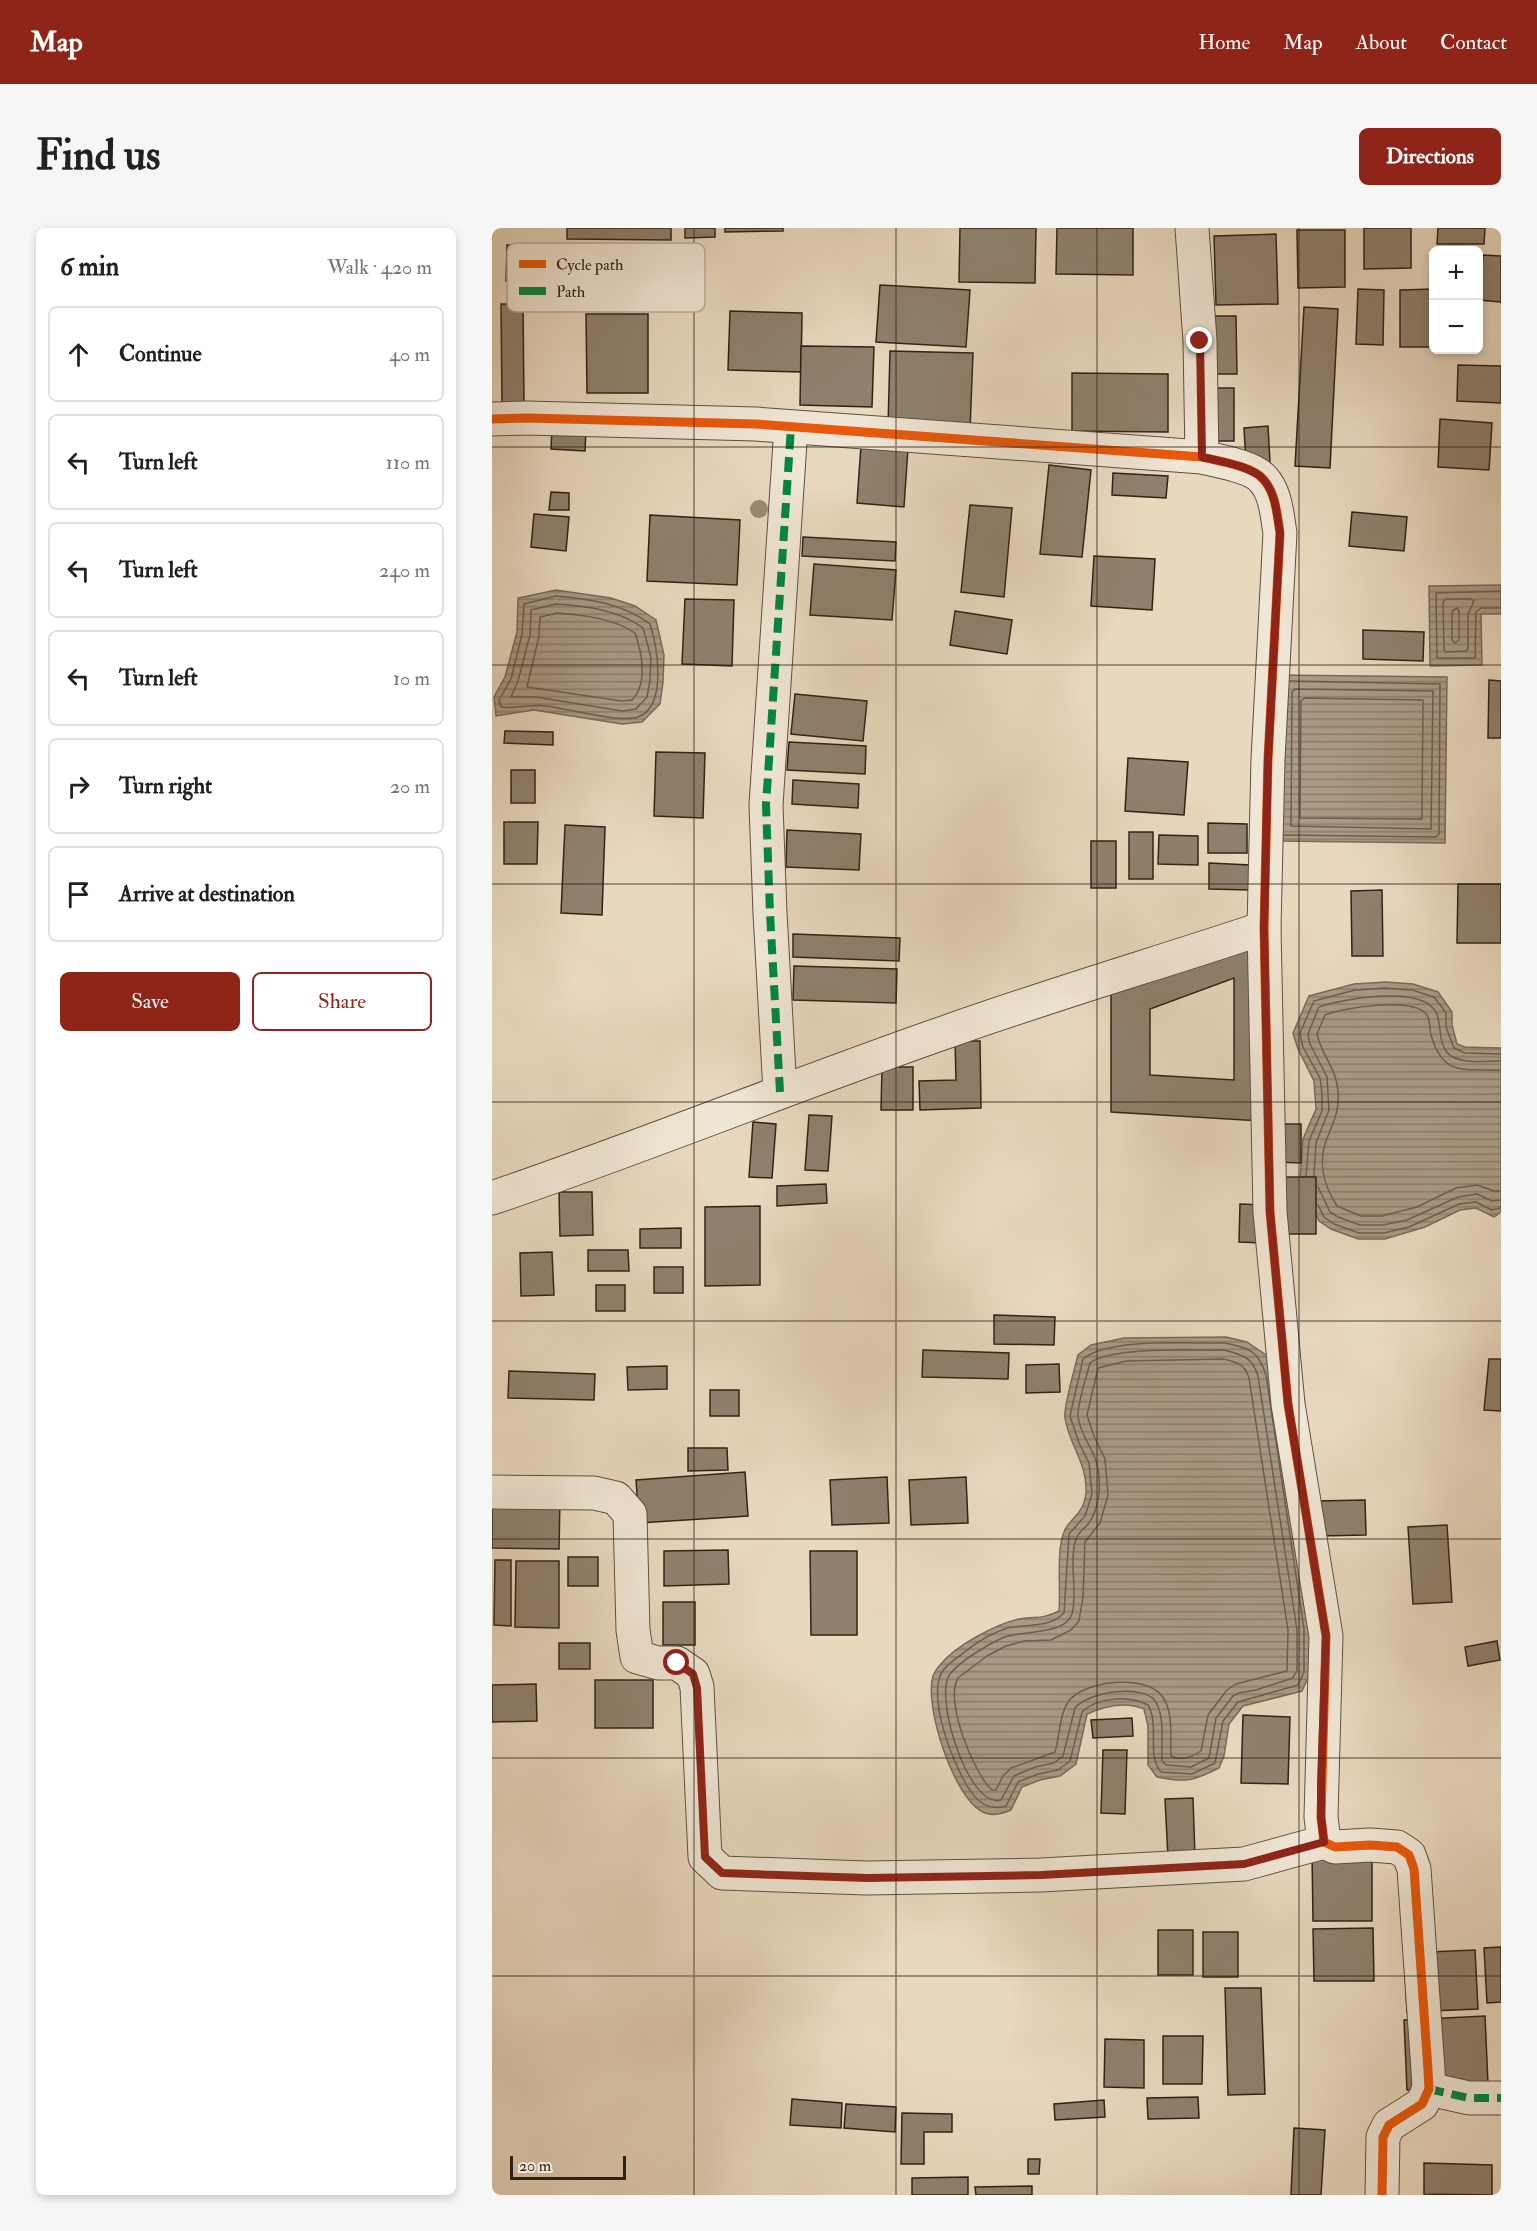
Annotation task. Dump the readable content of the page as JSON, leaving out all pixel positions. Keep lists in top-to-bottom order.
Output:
{
  "legend": ["Cycle path", "Path"],
  "scale_bar": "20 m",
  "page": {
    "header": "Map",
    "nav": [
      "Home",
      "Map",
      "About",
      "Contact"
    ],
    "buttons": [
      "Directions",
      ["Save", "Share"]
    ],
    "title": "Find us",
    "heading": ["6 min", "Walk · 420 m"],
    "map_buttons": ["+", "−"],
    "list": [
      ["Continue", "40 m"],
      ["Turn left", "110 m"],
      ["Turn left", "240 m"],
      ["Turn left", "10 m"],
      ["Turn right", "20 m"],
      "Arrive at destination"
    ],
    "scale": "20 m"
  }
}
